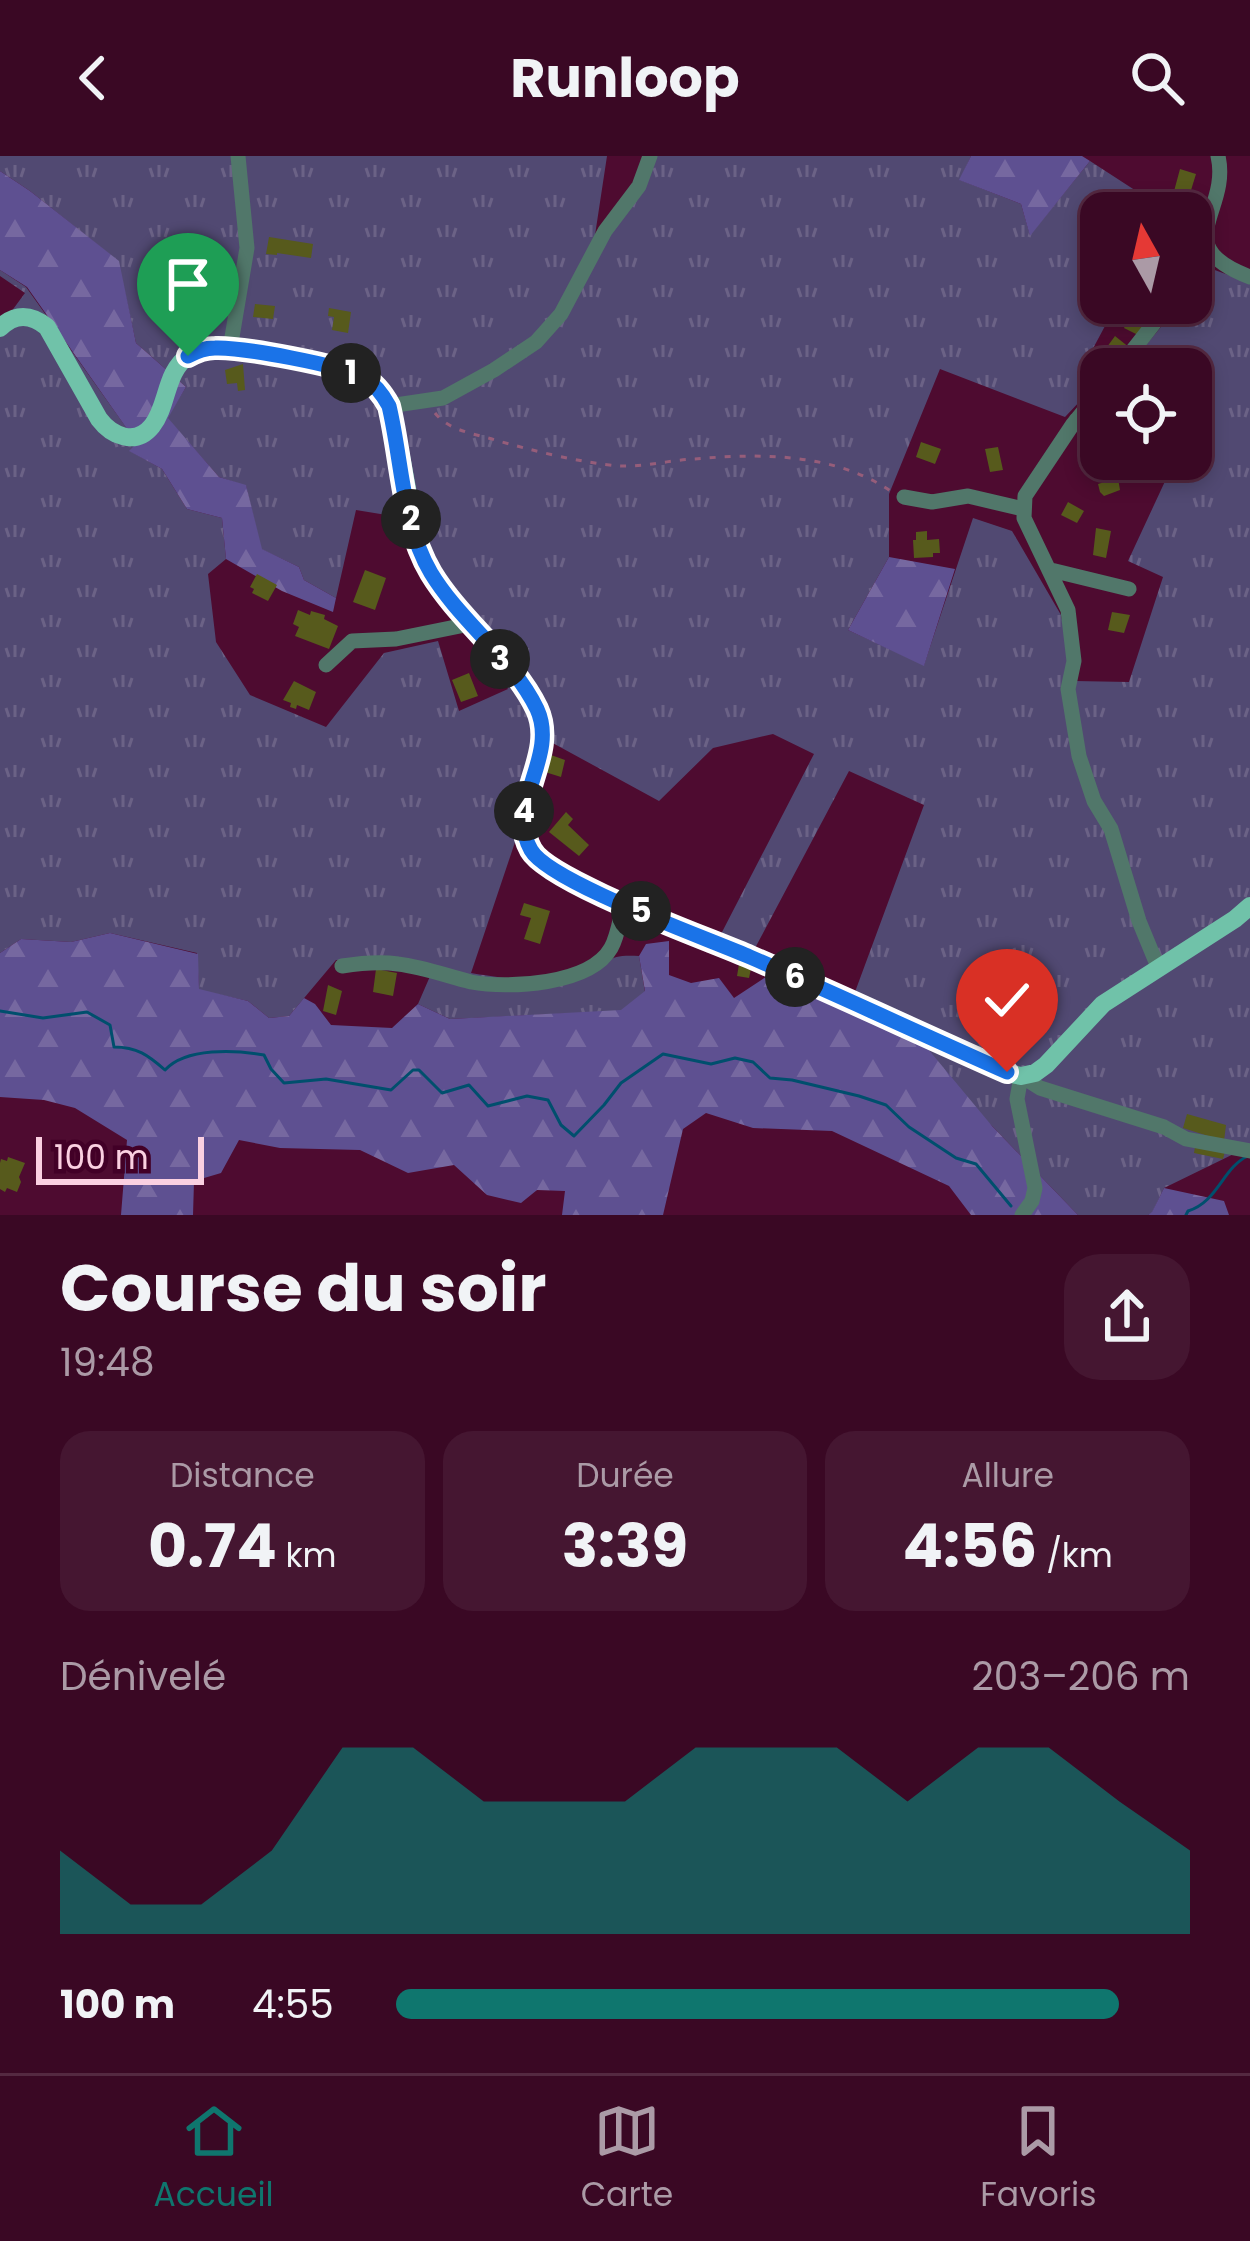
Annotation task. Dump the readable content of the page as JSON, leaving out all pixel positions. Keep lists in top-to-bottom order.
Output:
{
  "scale_bar": "100 m",
  "north": "top",
  "page": {
    "header": "Runloop",
    "pins": [
      "1",
      "2",
      "3",
      "4",
      "5",
      "6"
    ],
    "scale": "100 m",
    "heading": ["Course du soir", "19:48"],
    "stats": [
      ["Distance", "0.74 km"],
      ["Durée", "3:39"],
      ["Allure", "4:56 /km"]
    ],
    "chart": ["Dénivelé", "203–206 m"],
    "list": [
      {
        "name": "100 m",
        "note": "4:55"
      }
    ],
    "tabs": ["Accueil", "Carte", "Favoris"]
  }
}
